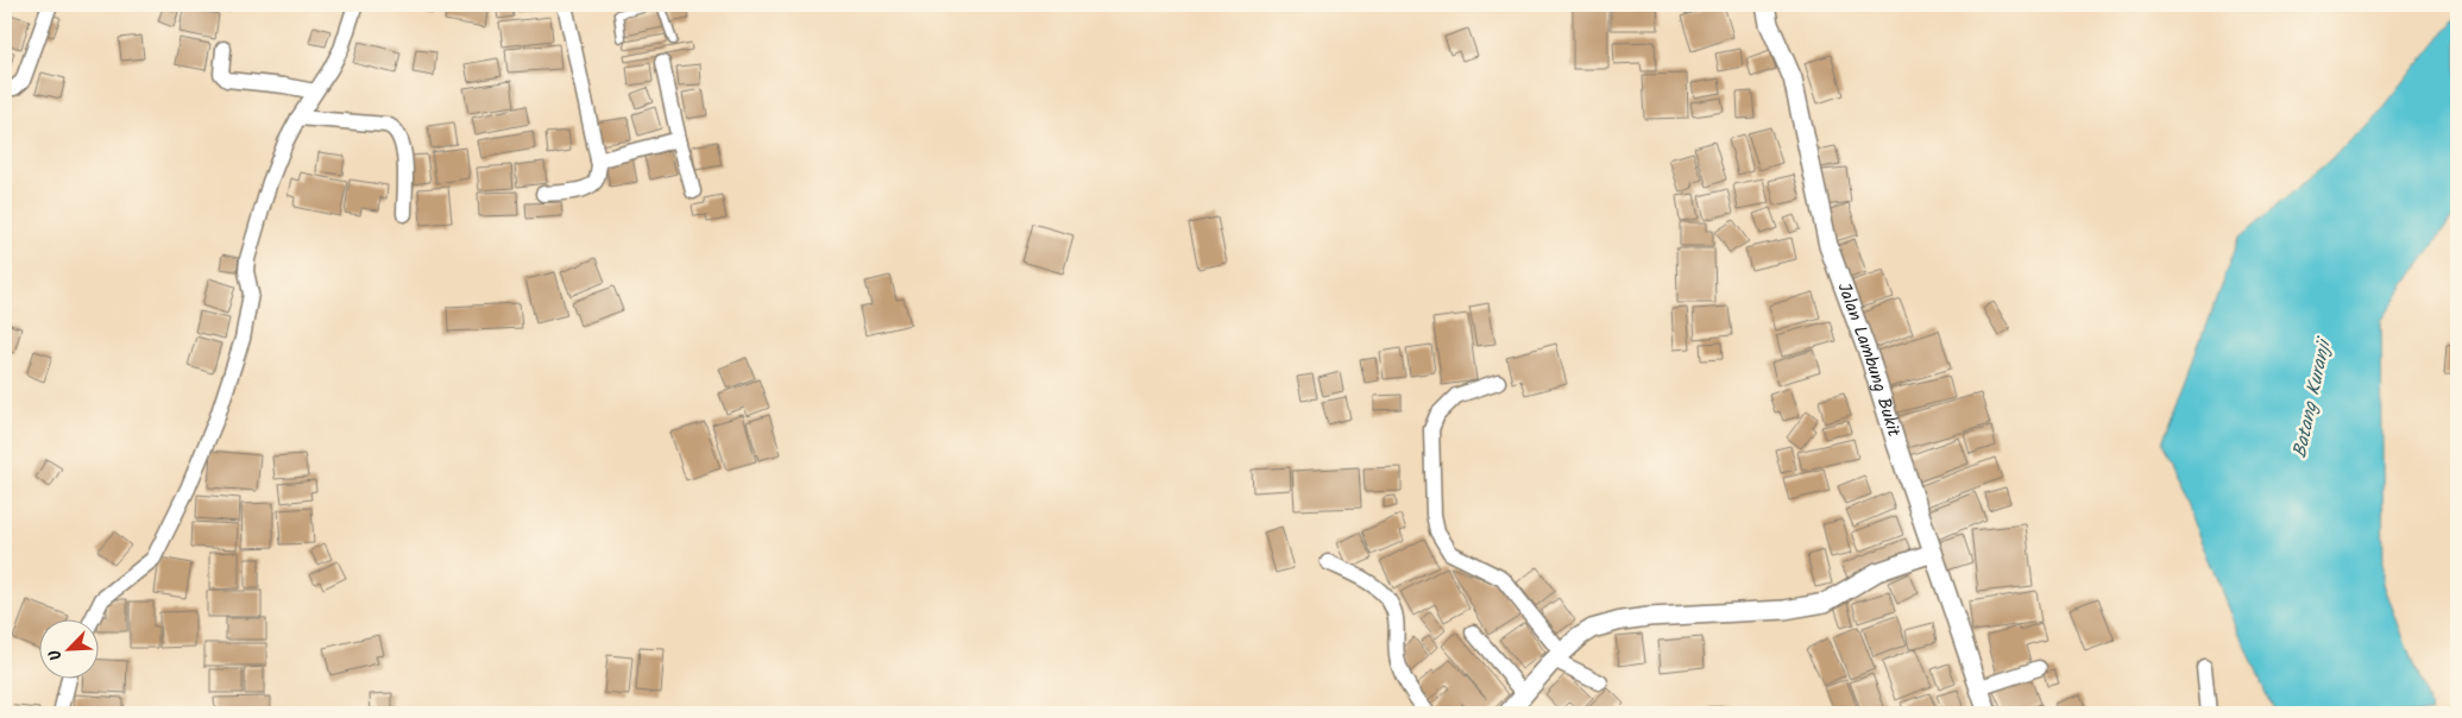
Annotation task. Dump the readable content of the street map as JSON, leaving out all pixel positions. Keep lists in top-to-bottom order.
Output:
{
  "streets": {
    "street": ["Jalan Lambung Bukit"]
  },
  "water": ["Batang Kuranji"],
  "north": "bottom left"
}
